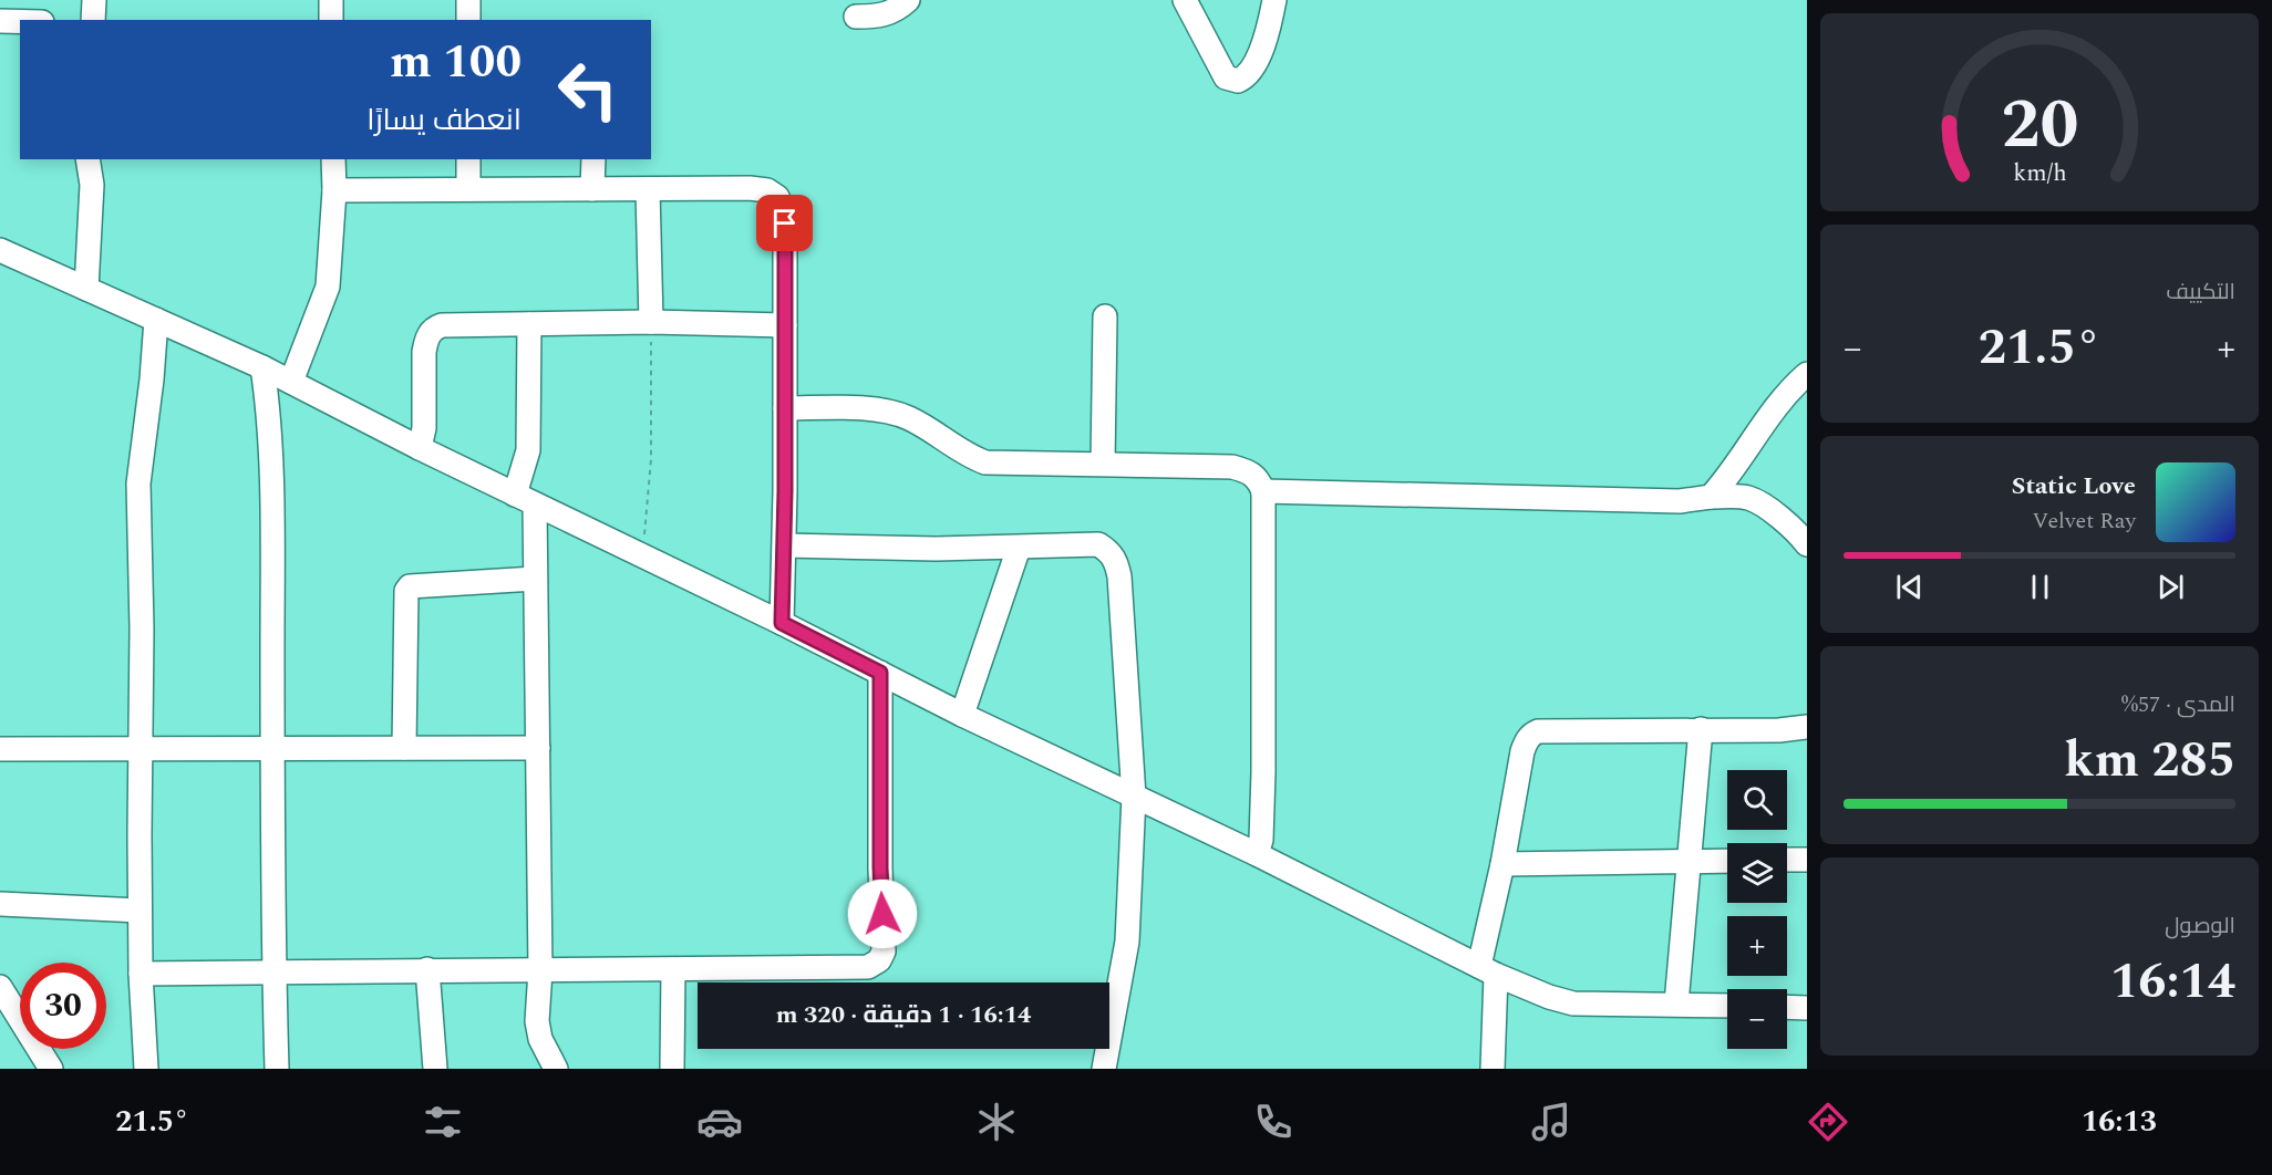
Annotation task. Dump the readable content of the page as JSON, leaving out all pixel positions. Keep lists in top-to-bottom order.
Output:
{
  "page": {
    "turn": ["100 m", "انعطف يسارًا"],
    "tile": [
      "التكييف",
      ["المدى · 57%", "285 km"],
      ["الوصول", "16:14"]
    ],
    "heat": ["−", "21.5°", "+"],
    "song": ["Static Love", "Velvet Ray"],
    "map_buttons": ["+", "−"],
    "limit": "30",
    "trip": "16:14 · 1 دقيقة · 320 m",
    "tabs": ["16:13", "21.5°"],
    "gauge": ["20", "km/h"]
  }
}
